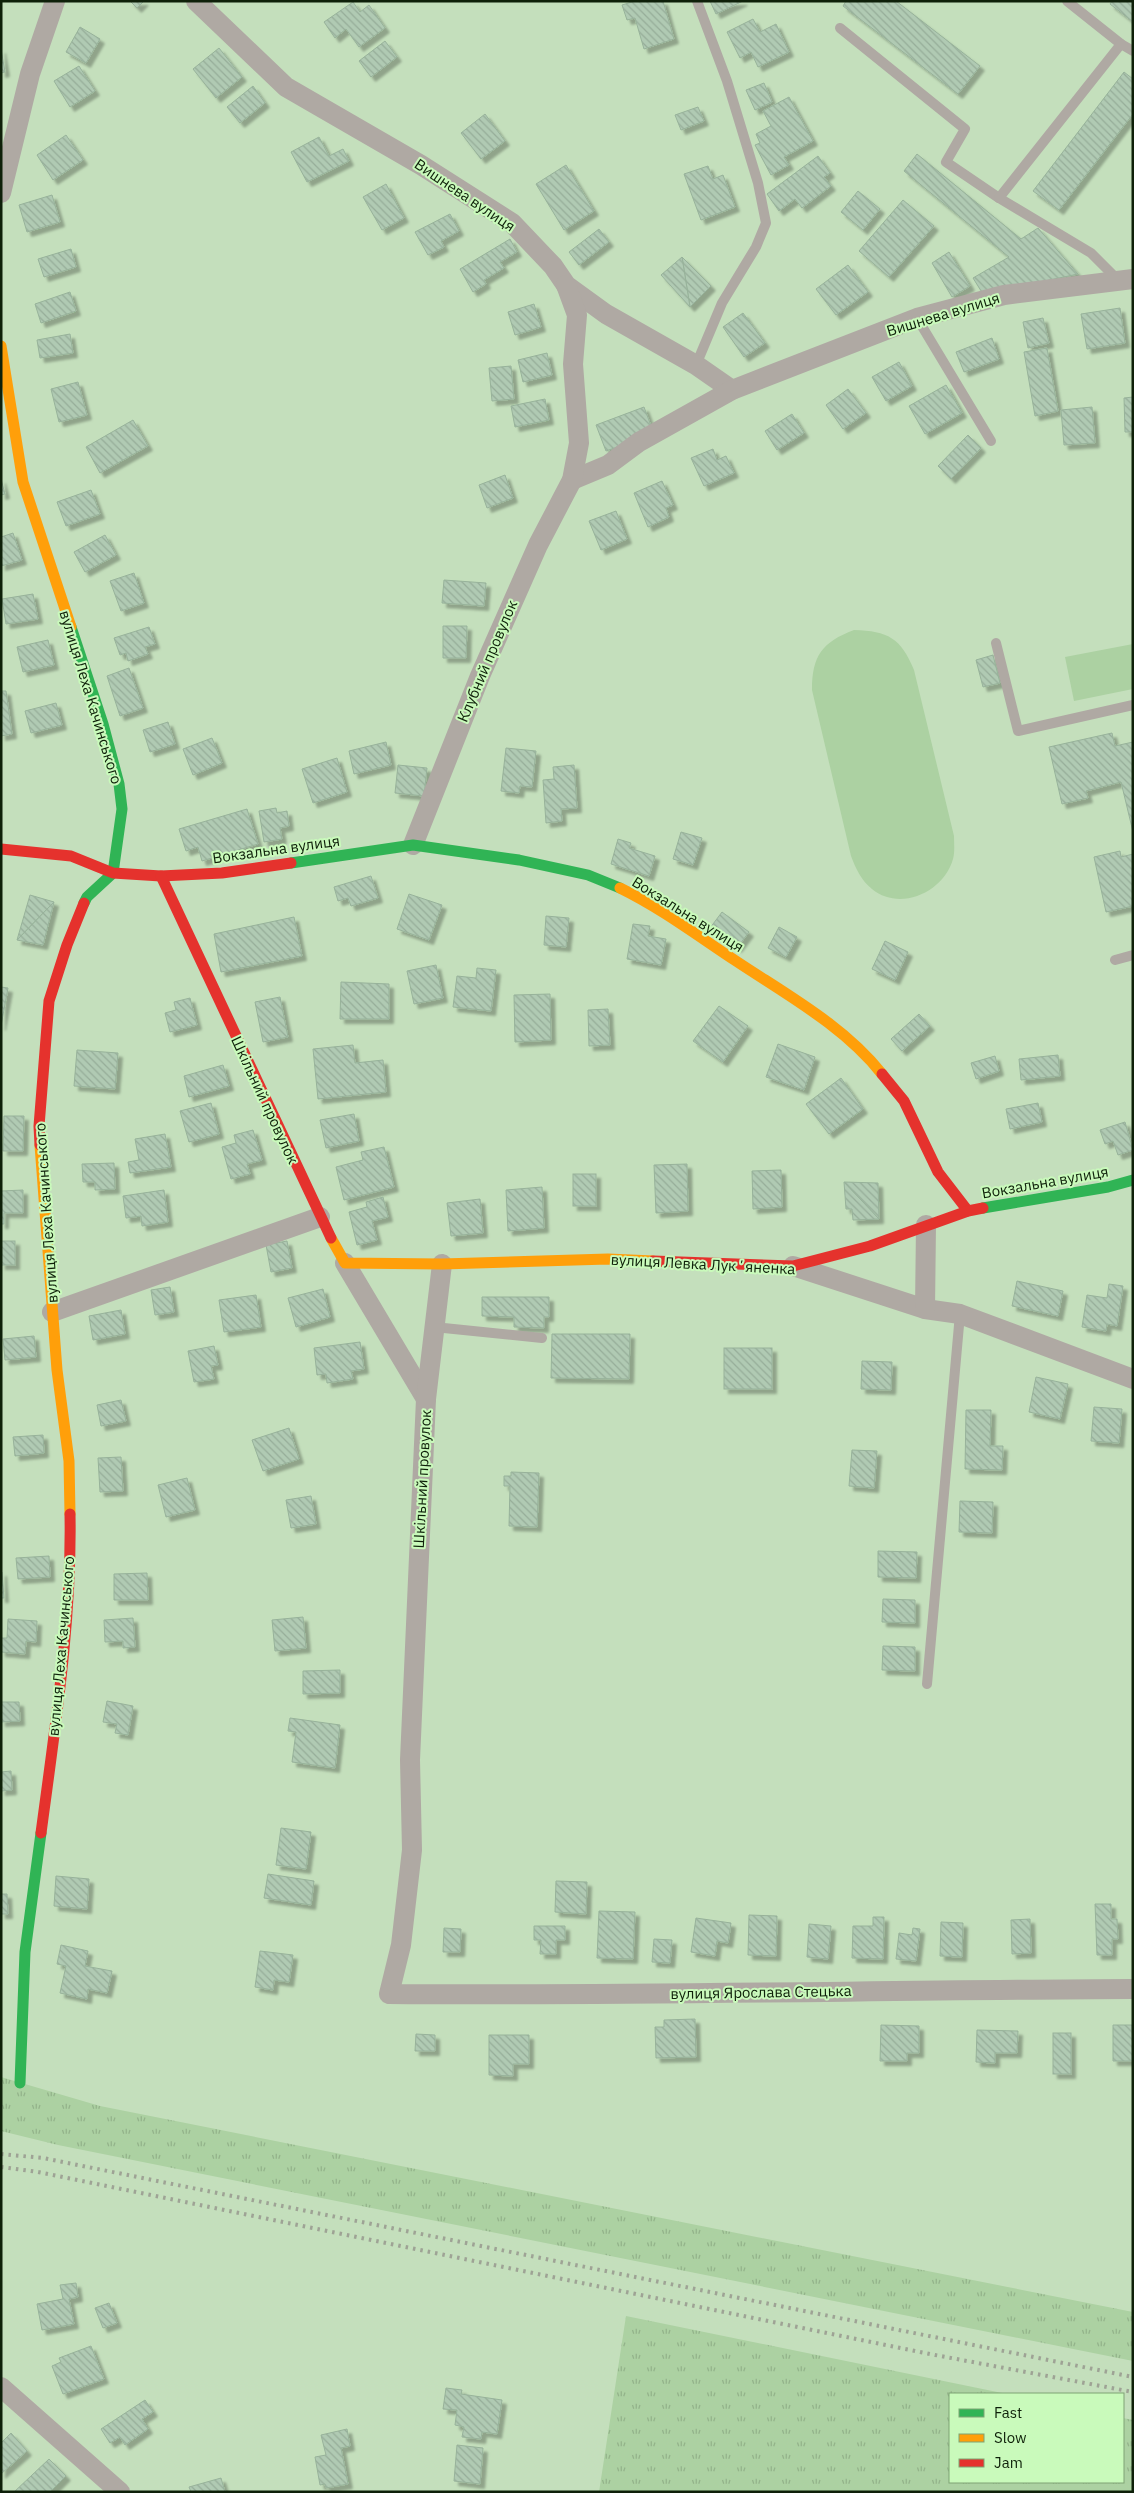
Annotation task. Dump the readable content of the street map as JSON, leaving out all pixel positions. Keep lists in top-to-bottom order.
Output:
{
  "streets": {
    "street": [
      "Вишнева вулиця",
      "Клубний провулок",
      "вулиця Леха Качинського",
      "Вокзальна вулиця",
      "Шкільний провулок",
      "вулиця Левка Лукʼяненка",
      "вулиця Ярослава Стецька"
    ]
  },
  "crossings": [
    ["Вишнева вулиця", "Клубний провулок"],
    ["Клубний провулок", "Вокзальна вулиця"],
    ["вулиця Леха Качинського", "Вокзальна вулиця"],
    ["Вокзальна вулиця", "Шкільний провулок"],
    ["Шкільний провулок", "вулиця Левка Лукʼяненка"],
    ["Шкільний провулок", "вулиця Ярослава Стецька"]
  ],
  "legend": ["Fast", "Slow", "Jam"]
}
